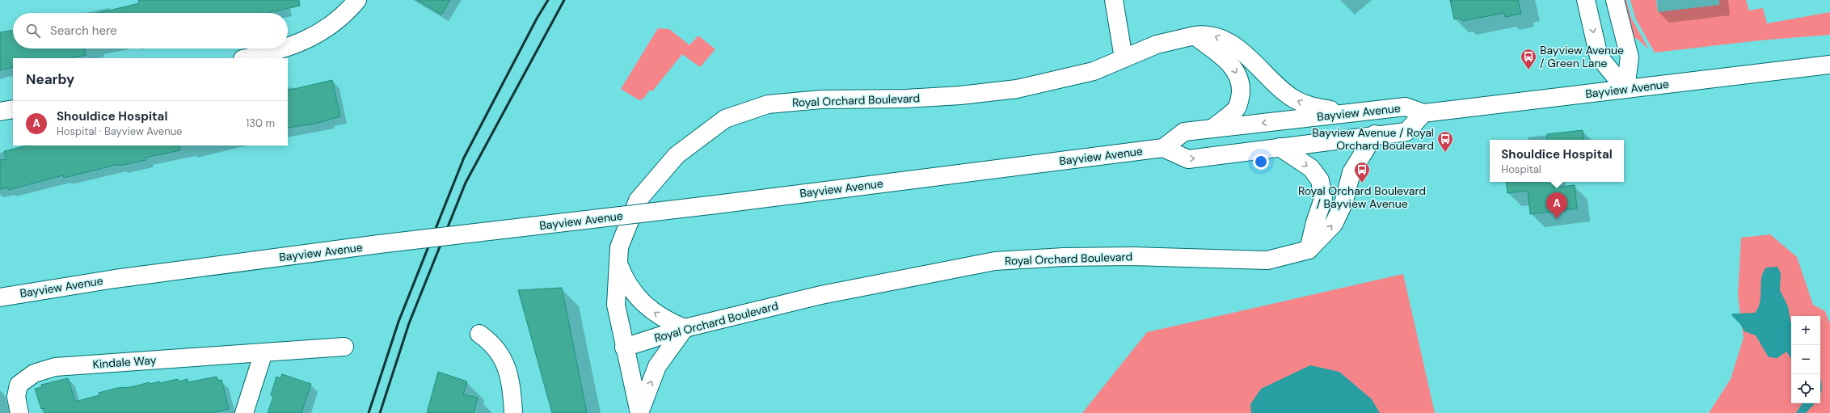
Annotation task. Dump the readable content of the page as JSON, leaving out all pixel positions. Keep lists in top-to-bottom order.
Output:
{
  "streets": {
    "main road": ["Bayview Avenue", "Royal Orchard Boulevard", "Kindale Way"]
  },
  "crossings": [
    ["Bayview Avenue", "Royal Orchard Boulevard"]
  ],
  "places": {
    "bus stop": ["Bayview Avenue / Green Lane", "Bayview Avenue / Royal Orchard Boulevard", "Royal Orchard Boulevard / Bayview Avenue"]
  },
  "page": {
    "search": "Search here",
    "heading": "Nearby",
    "list": [
      {
        "mark": "A",
        "name": "Shouldice Hospital",
        "note": "Hospital · Bayview Avenue",
        "value": "130 m"
      }
    ],
    "popup": ["Shouldice Hospital", "Hospital"],
    "pins": "A",
    "map_buttons": ["+", "−"]
  }
}
